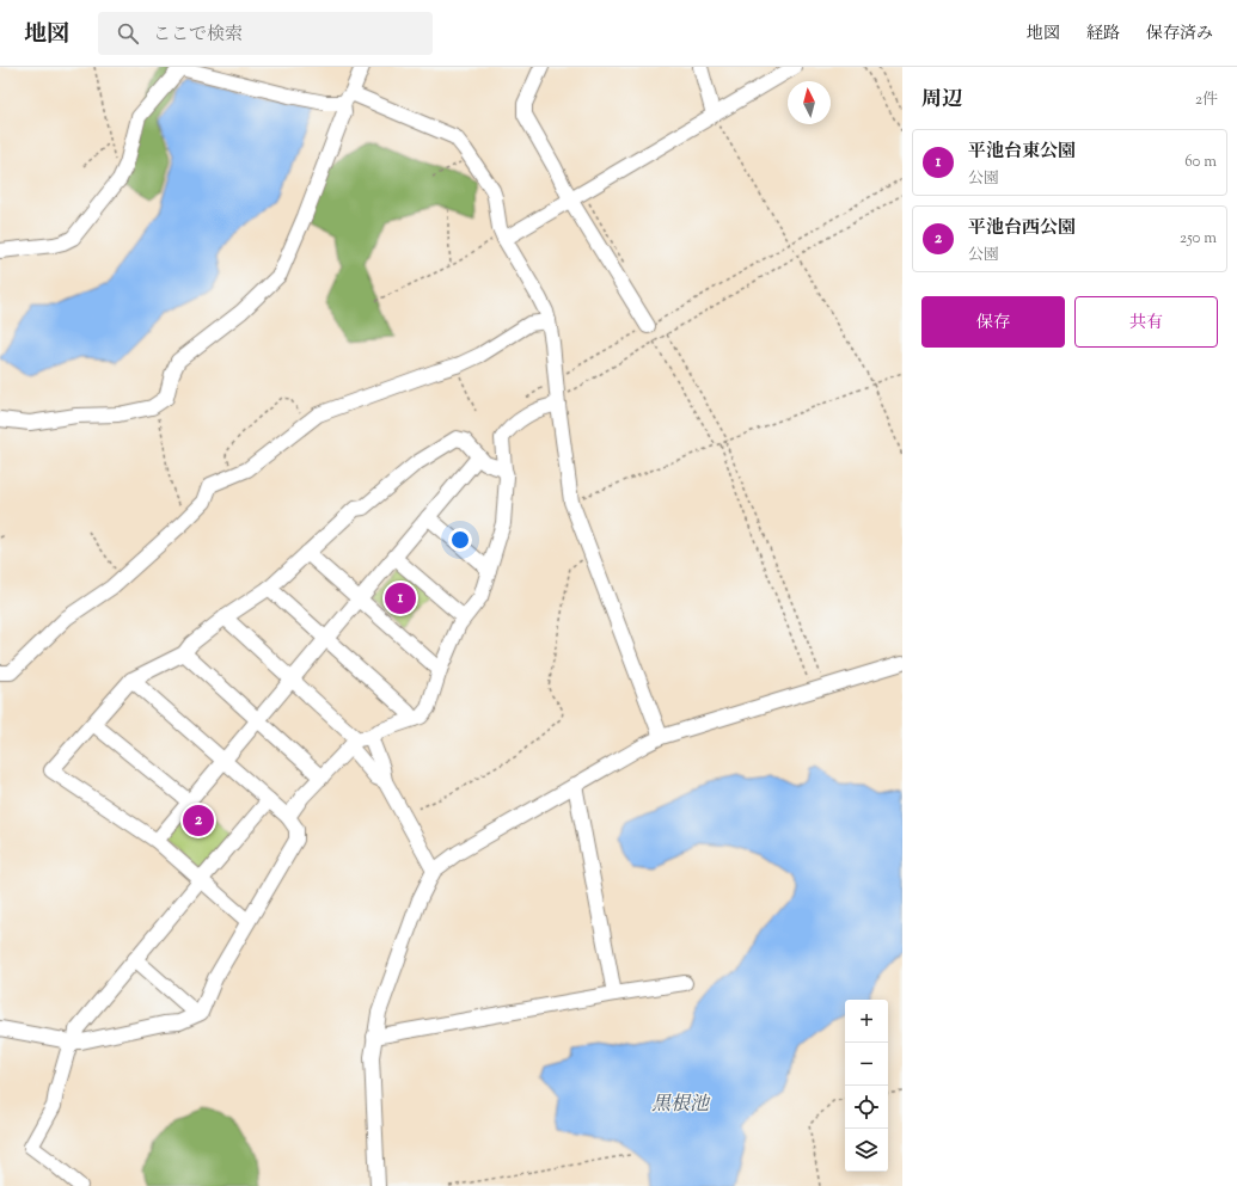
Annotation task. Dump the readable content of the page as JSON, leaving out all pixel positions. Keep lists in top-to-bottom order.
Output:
{
  "water": ["黒根池"],
  "north": "top",
  "page": {
    "header": "地図",
    "search": "ここで検索",
    "nav": ["地図", "経路", "保存済み"],
    "heading": ["周辺", "2件"],
    "list": [
      {
        "mark": "1",
        "name": "平池台東公園",
        "note": "公園",
        "value": "60 m"
      },
      {
        "mark": "2",
        "name": "平池台西公園",
        "note": "公園",
        "value": "250 m"
      }
    ],
    "buttons": ["保存", "共有"],
    "pins": ["1", "2"],
    "map_buttons": ["+", "−"]
  }
}
